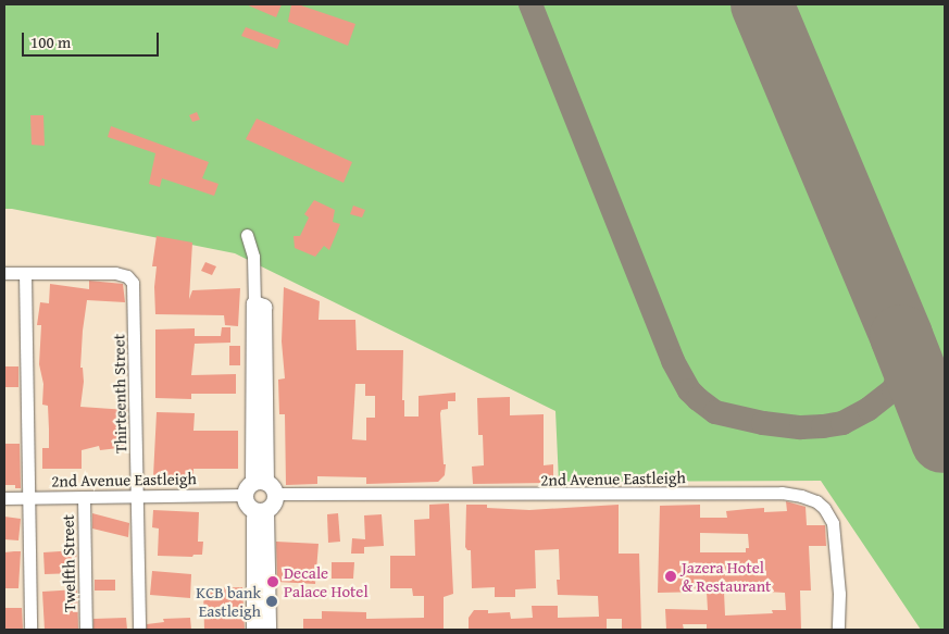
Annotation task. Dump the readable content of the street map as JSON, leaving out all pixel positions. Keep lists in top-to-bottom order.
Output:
{
  "streets": {
    "street": ["Thirteenth Street", "2nd Avenue Eastleigh", "Twelfth Street"]
  },
  "crossings": [
    ["Thirteenth Street", "2nd Avenue Eastleigh"],
    ["2nd Avenue Eastleigh", "Twelfth Street"]
  ],
  "places": ["Jazera Hotel & Restaurant", "Decale Palace Hotel", "KCB bank Eastleigh"],
  "scale_bar": "100 m"
}
